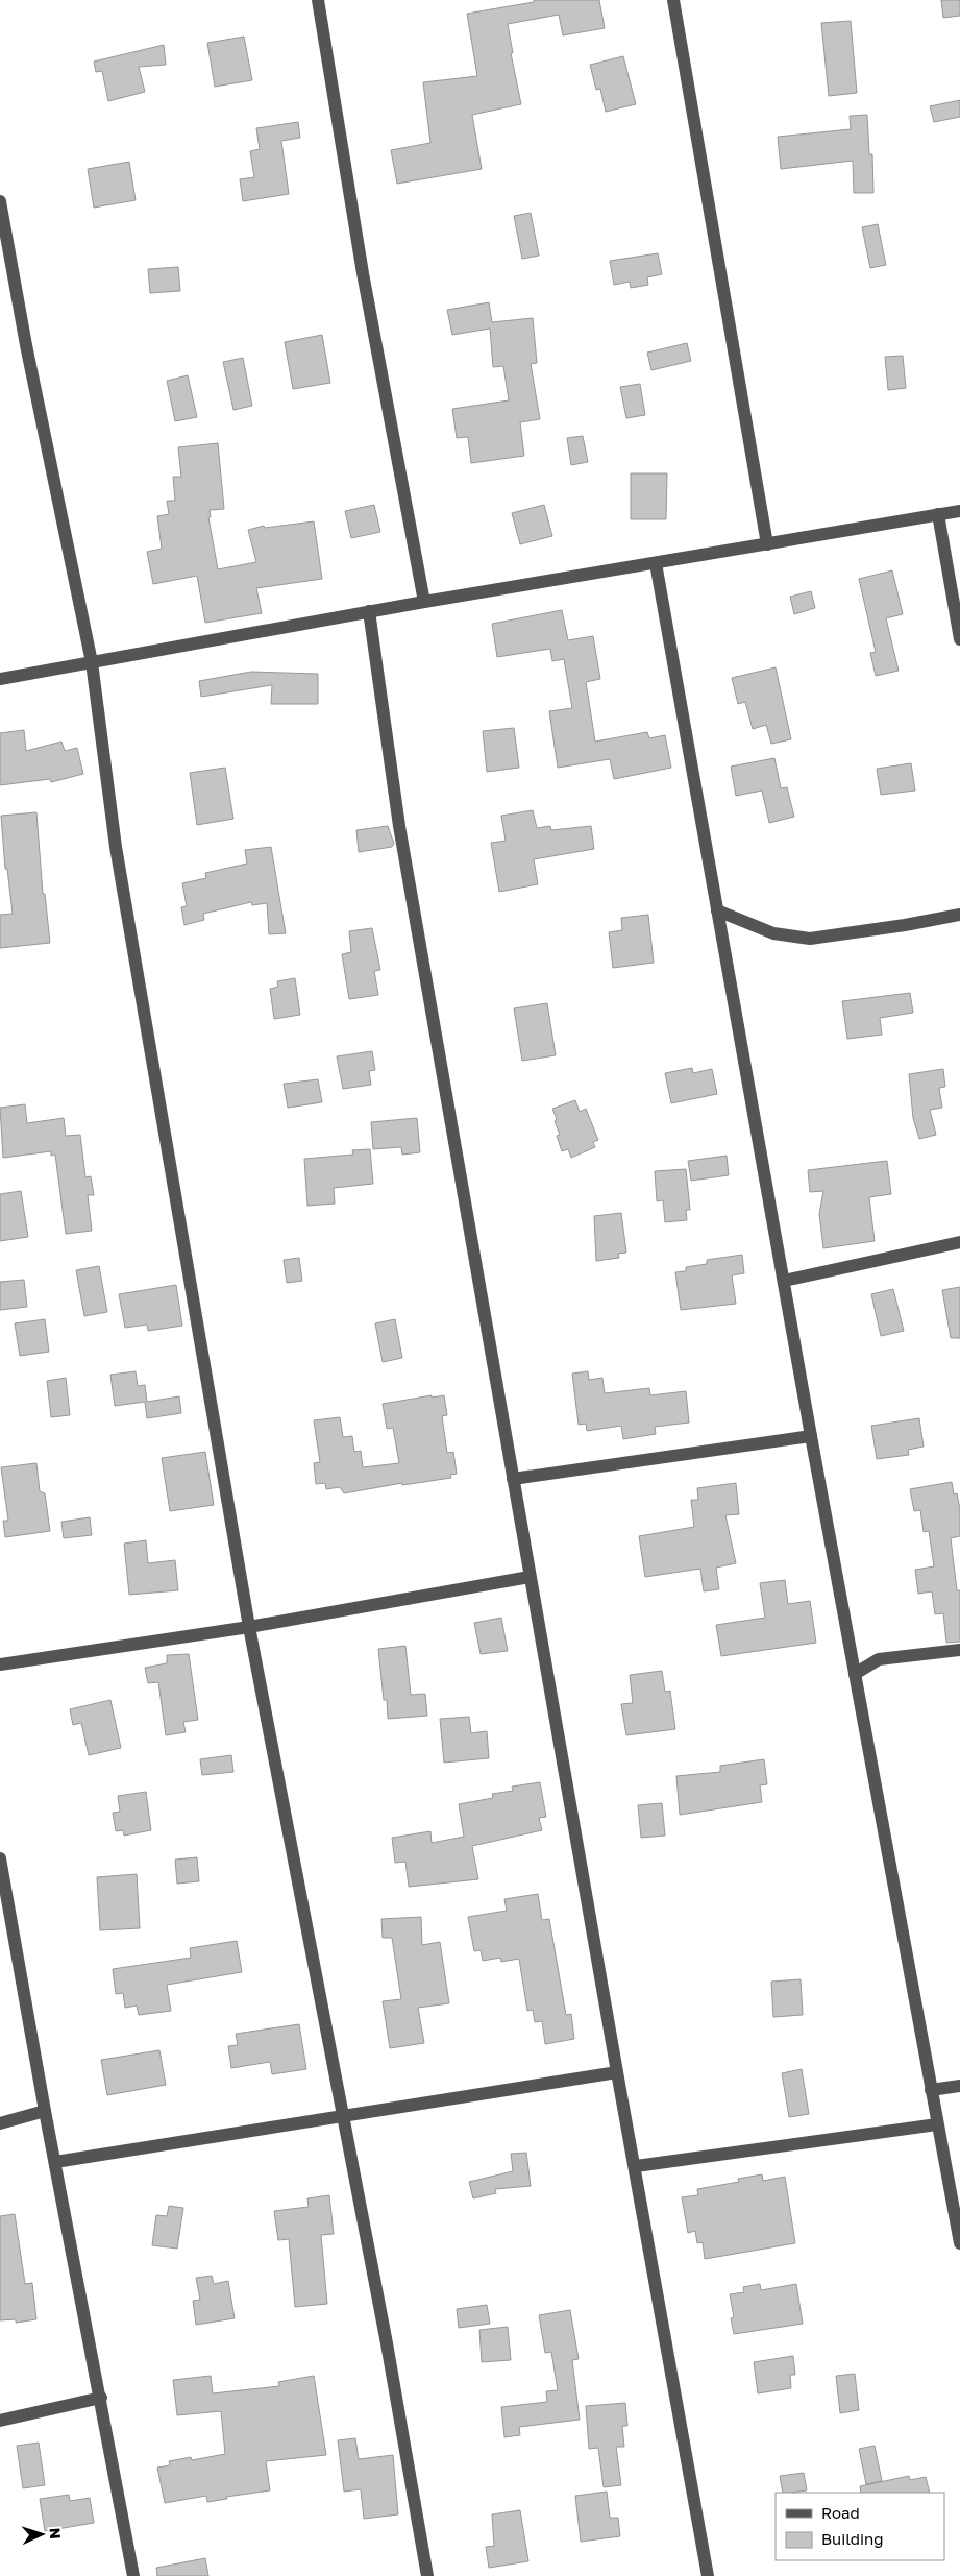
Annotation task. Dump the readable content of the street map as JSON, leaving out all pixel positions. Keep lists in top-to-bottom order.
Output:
{
  "legend": ["Road", "Building"],
  "north": "right"
}
